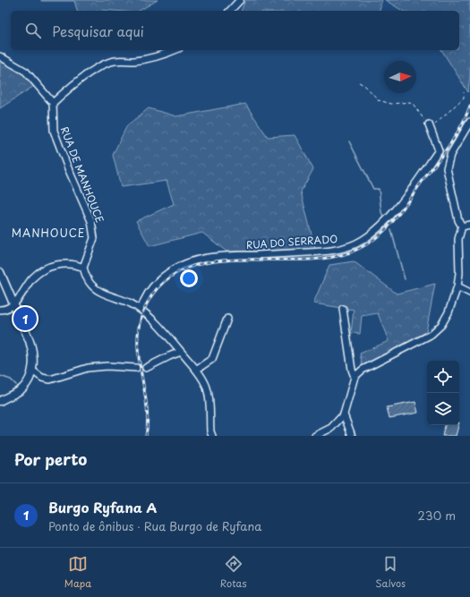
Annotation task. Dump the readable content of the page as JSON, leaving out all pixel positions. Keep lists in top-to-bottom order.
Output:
{
  "streets": {
    "street": ["RUA DE MANHOUCE", "RUA DO SERRADO"]
  },
  "districts": ["MANHOUCE"],
  "north": "right",
  "page": {
    "search": "Pesquisar aqui",
    "pins": "1",
    "heading": "Por perto",
    "list": [
      {
        "mark": "1",
        "name": "Burgo Ryfana A",
        "note": "Ponto de ônibus · Rua Burgo de Ryfana",
        "value": "230 m"
      }
    ],
    "nav": ["Mapa", "Rotas", "Salvos"]
  }
}
